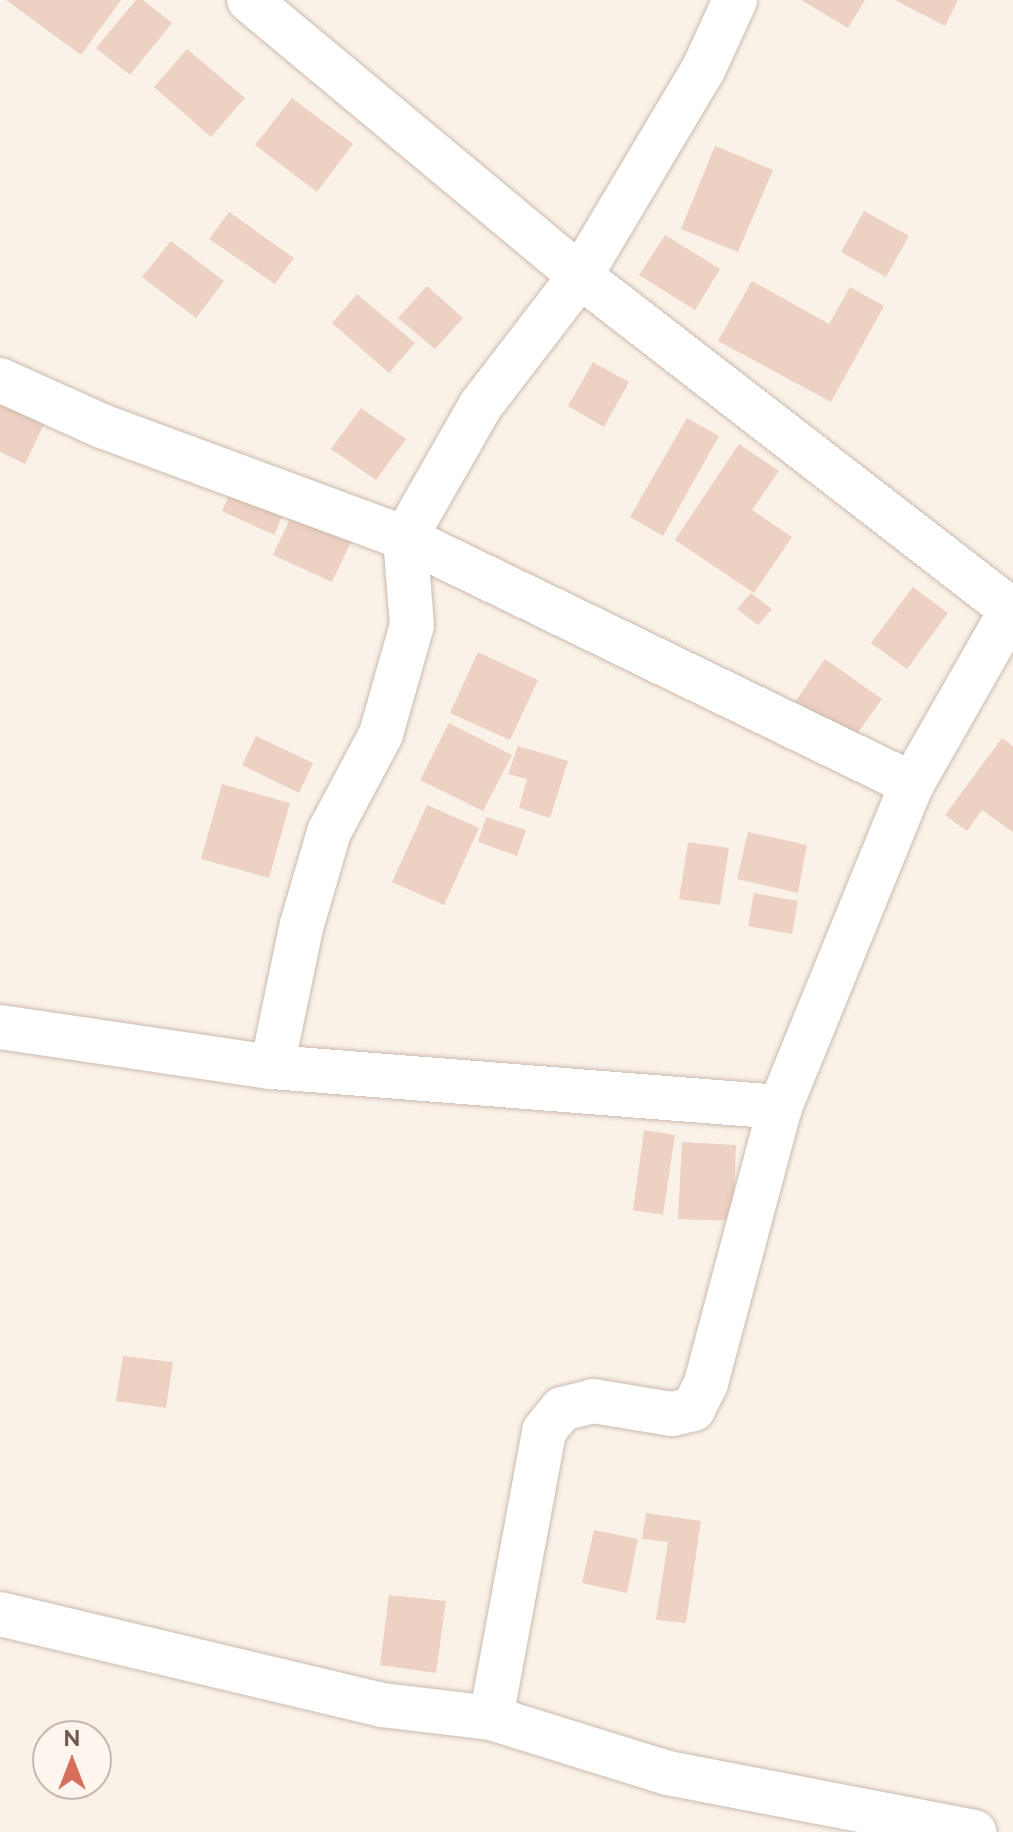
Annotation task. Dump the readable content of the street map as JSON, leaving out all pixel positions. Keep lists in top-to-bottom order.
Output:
{
  "north": "top"
}
